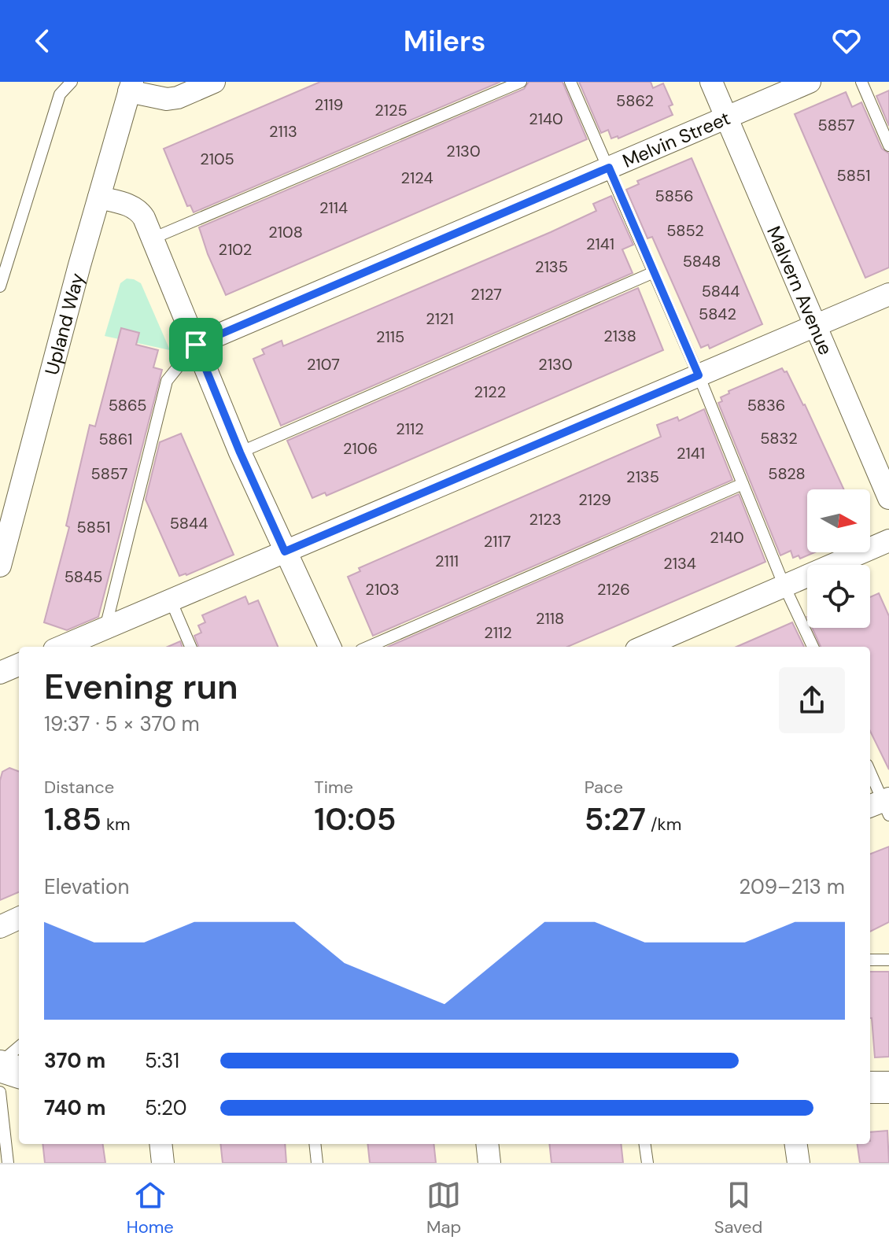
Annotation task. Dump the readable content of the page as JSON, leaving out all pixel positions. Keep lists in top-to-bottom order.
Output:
{
  "streets": {
    "street": ["Melvin Street", "Malvern Avenue", "Upland Way"]
  },
  "crossings": [
    ["Melvin Street", "Malvern Avenue"]
  ],
  "house_numbers": [
    "5862",
    "2119",
    "2125",
    "2140",
    "5857",
    "2113",
    "2130",
    "2105",
    "5851",
    "2124",
    "5856",
    "2114",
    "5852",
    "2108",
    "2141",
    "2102",
    "5848",
    "2135",
    "5844",
    "2127",
    "5842",
    "2121",
    "2138",
    "2115",
    "2107",
    "2130",
    "2122",
    "5865",
    "5836",
    "2112",
    "5832",
    "5861",
    "2106",
    "2141",
    "5857",
    "5828",
    "2135",
    "2129",
    "2123",
    "5844",
    "5851",
    "2140",
    "2117",
    "2111",
    "2134",
    "5845",
    "2103",
    "2126",
    "2118",
    "2112"
  ],
  "north": "right",
  "page": {
    "header": "Milers",
    "heading": ["Evening run", "19:37 · 5 × 370 m"],
    "stats": [
      ["Distance", "1.85 km"],
      ["Time", "10:05"],
      ["Pace", "5:27 /km"]
    ],
    "chart": ["Elevation", "209–213 m"],
    "list": [
      {
        "name": "370 m",
        "note": "5:31"
      },
      {
        "name": "740 m",
        "note": "5:20"
      }
    ],
    "tabs": ["Home", "Map", "Saved"]
  }
}
